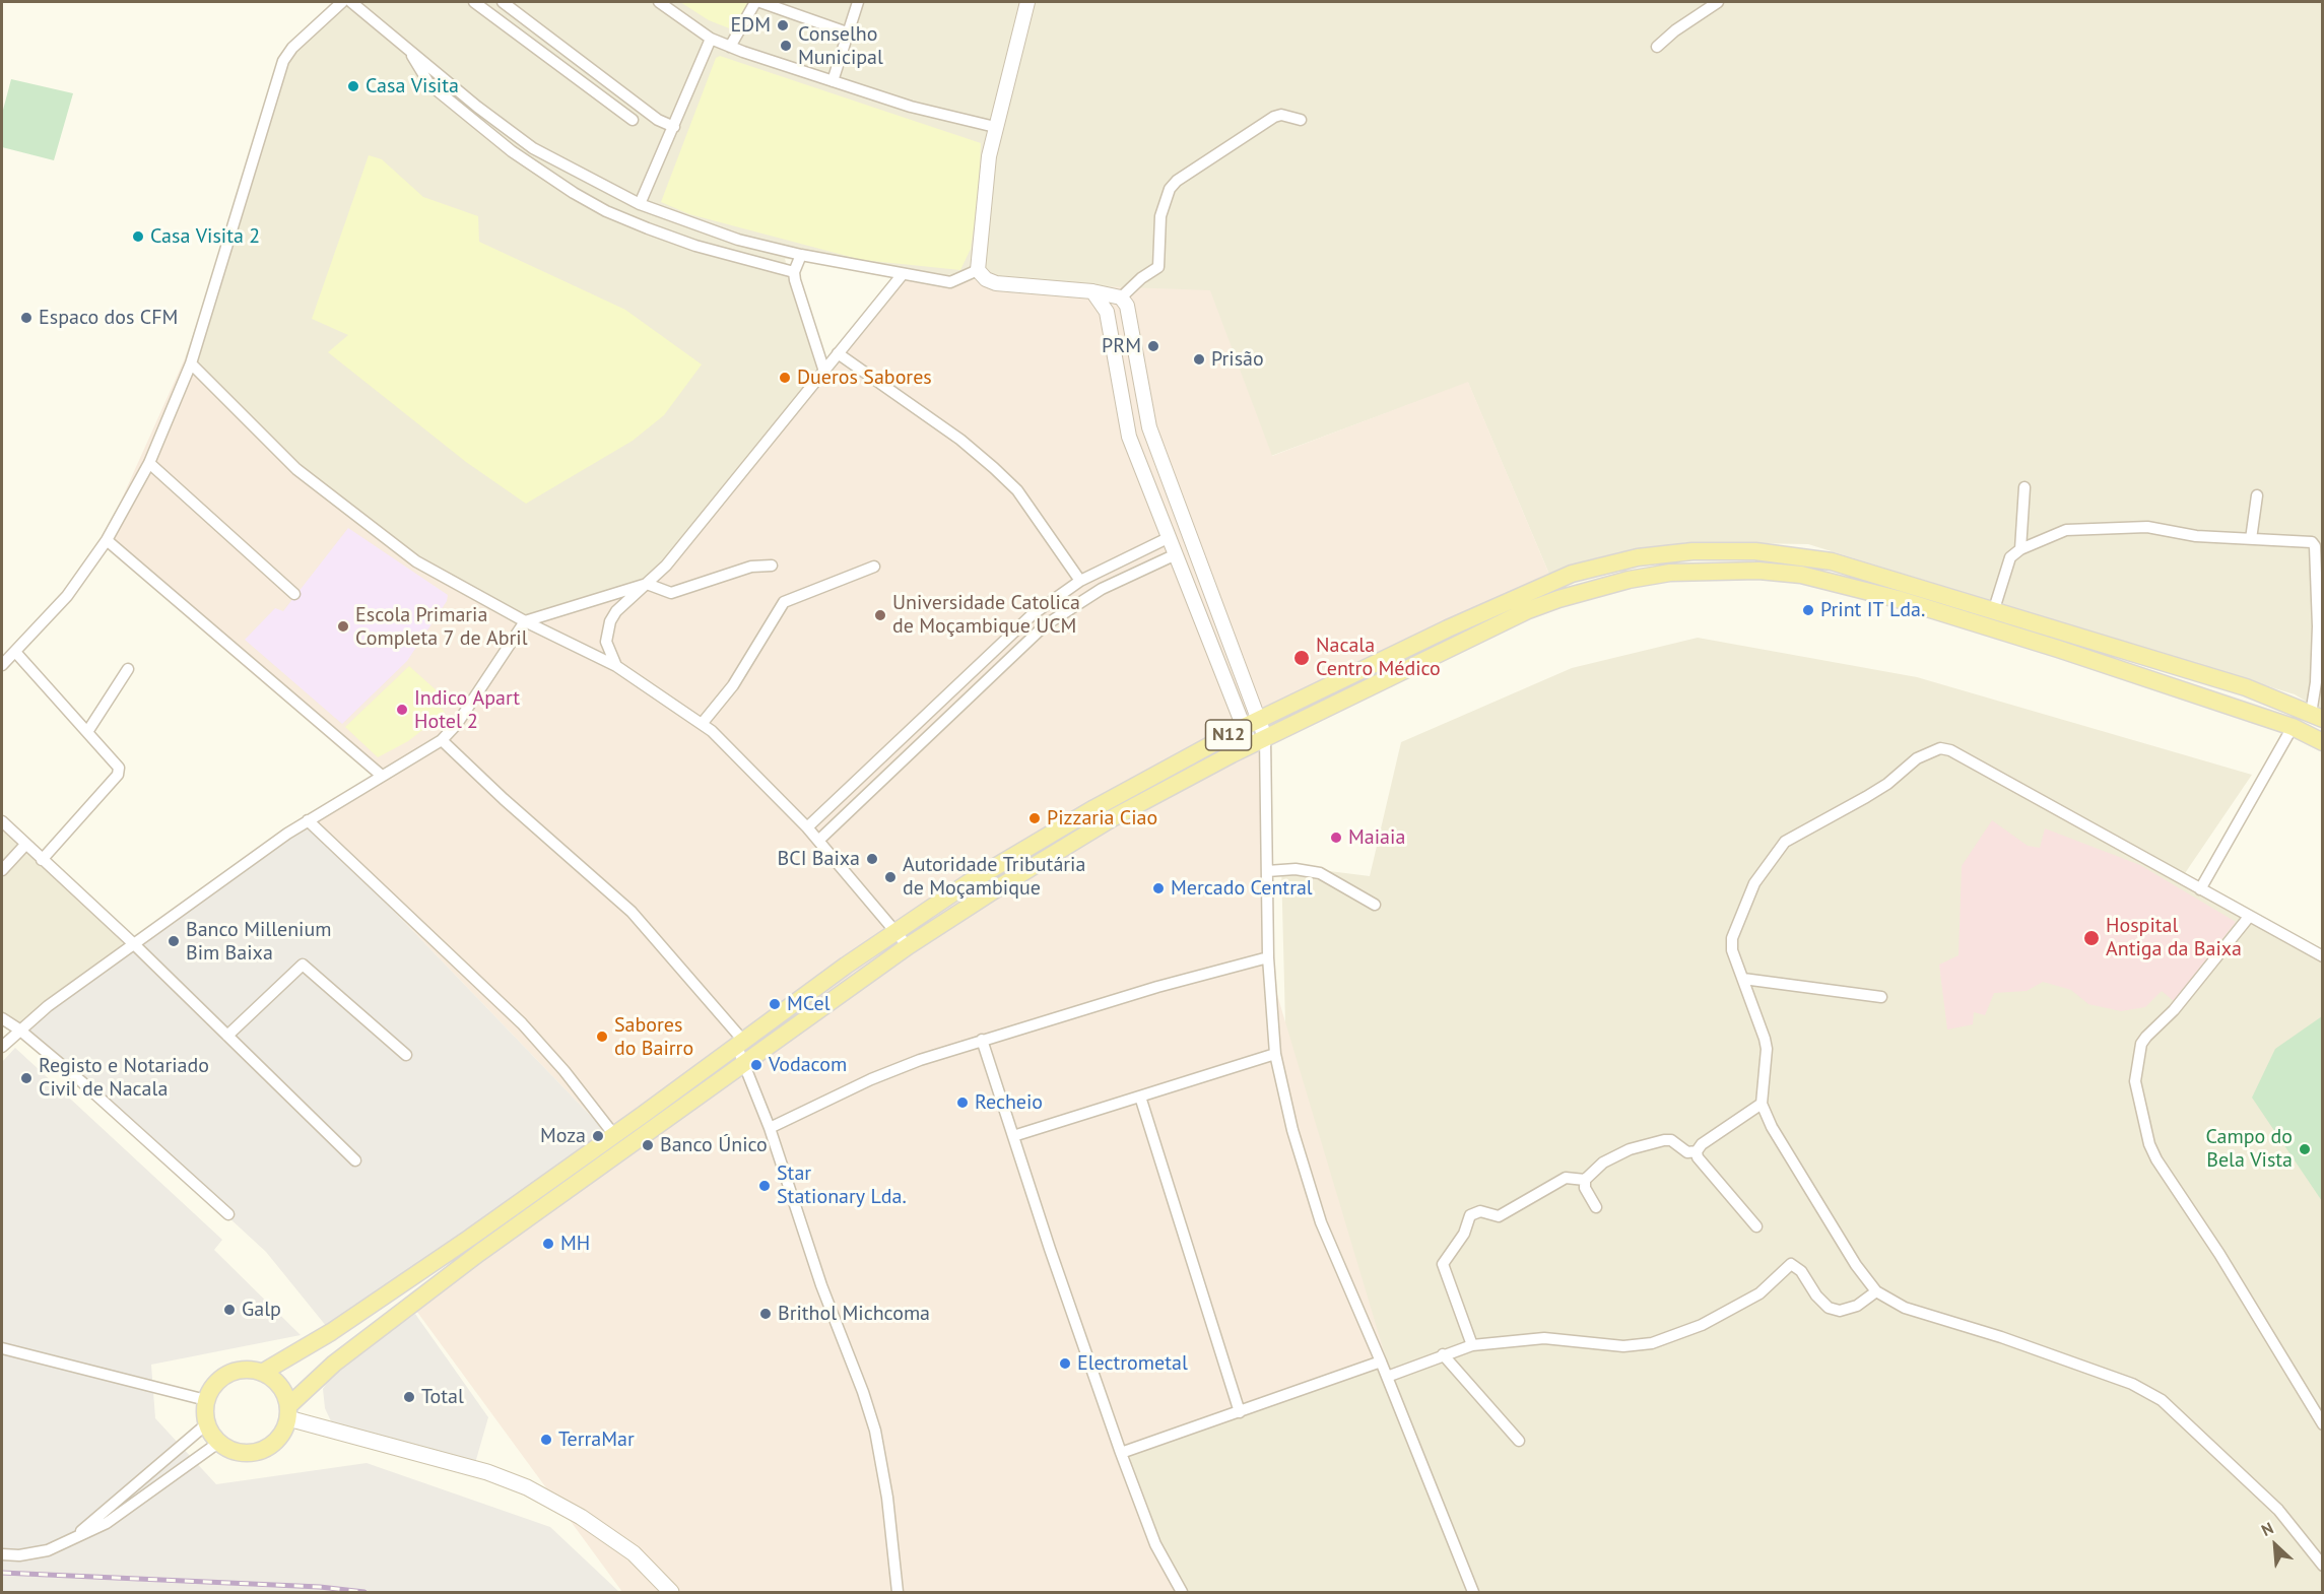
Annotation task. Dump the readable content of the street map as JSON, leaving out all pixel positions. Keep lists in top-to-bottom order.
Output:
{
  "streets": {
    "main road": ["N12"]
  },
  "places": [
    "EDM",
    "Conselho Municipal",
    "Casa Visita",
    "Casa Visita 2",
    "Espaco dos CFM",
    "PRM",
    "Prisão",
    "Dueros Sabores",
    "Print IT Lda.",
    "Universidade Catolica de Moçambique UCM",
    "Escola Primaria Completa 7 de Abril",
    "Nacala Centro Médico",
    "Indico Apart Hotel 2",
    "Pizzaria Ciao",
    "Maiaia",
    "BCI Baixa",
    "Autoridade Tributária de Moçambique",
    "Mercado Central",
    "Hospital Antiga da Baixa",
    "Banco Millenium Bim Baixa",
    "MCel",
    "Sabores do Bairro",
    "Vodacom",
    "Registo e Notariado Civil de Nacala",
    "Recheio",
    "Moza",
    "Banco Único",
    "Campo do Bela Vista",
    "Star Stationary Lda.",
    "MH",
    "Galp",
    "Brithol Michcoma",
    "Electrometal",
    "Total",
    "TerraMar"
  ],
  "north": "top left"
}
